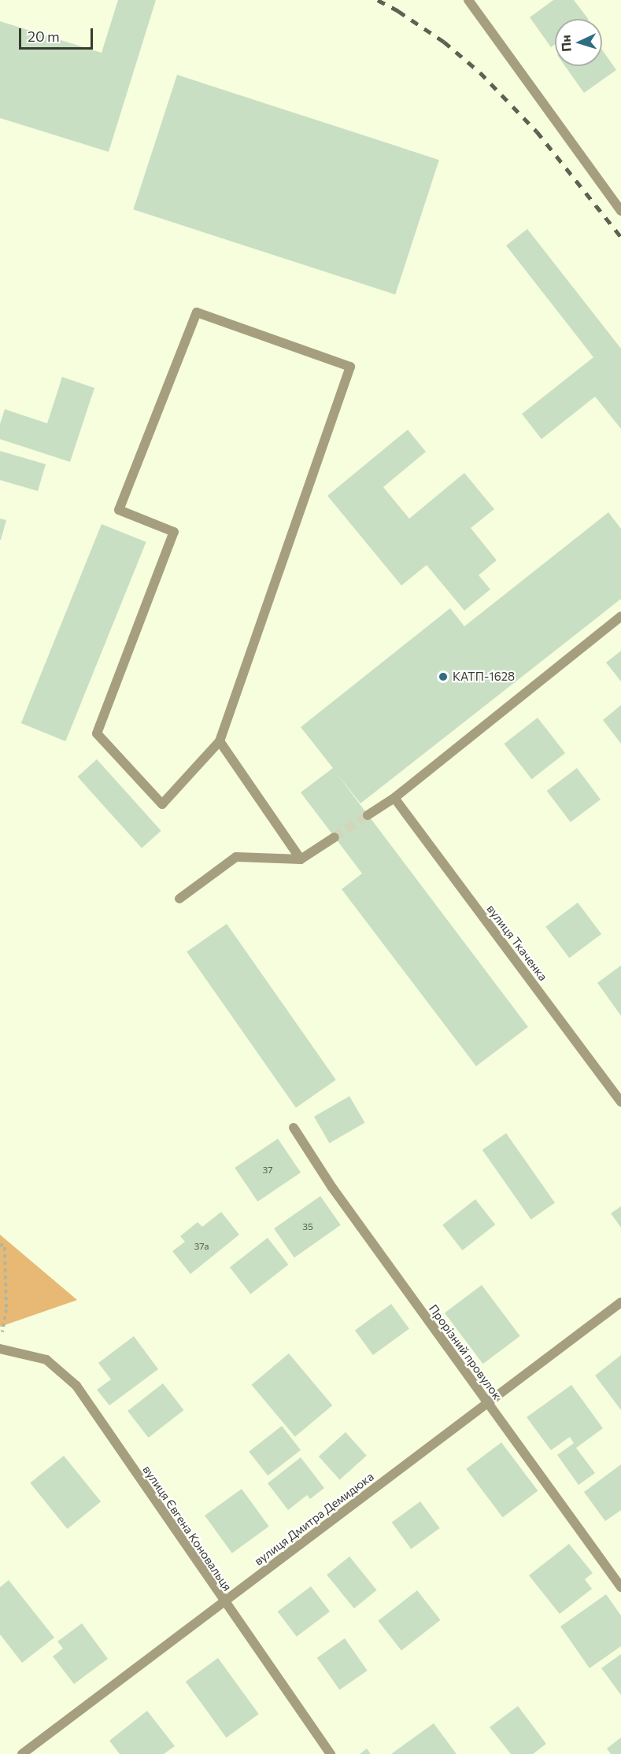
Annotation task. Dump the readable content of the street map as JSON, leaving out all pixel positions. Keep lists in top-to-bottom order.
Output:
{
  "streets": {
    "street": [
      "вулиця Ткаченка",
      "Прорізний провулок",
      "вулиця Дмитра Демидюка",
      "вулиця Євгена Коновальця"
    ]
  },
  "crossings": [
    ["Прорізний провулок", "вулиця Дмитра Демидюка"],
    ["вулиця Дмитра Демидюка", "вулиця Євгена Коновальця"]
  ],
  "places": ["КАТП-1628"],
  "house_numbers": ["37", "35", "37а"],
  "scale_bar": "20 m",
  "north": "left"
}
